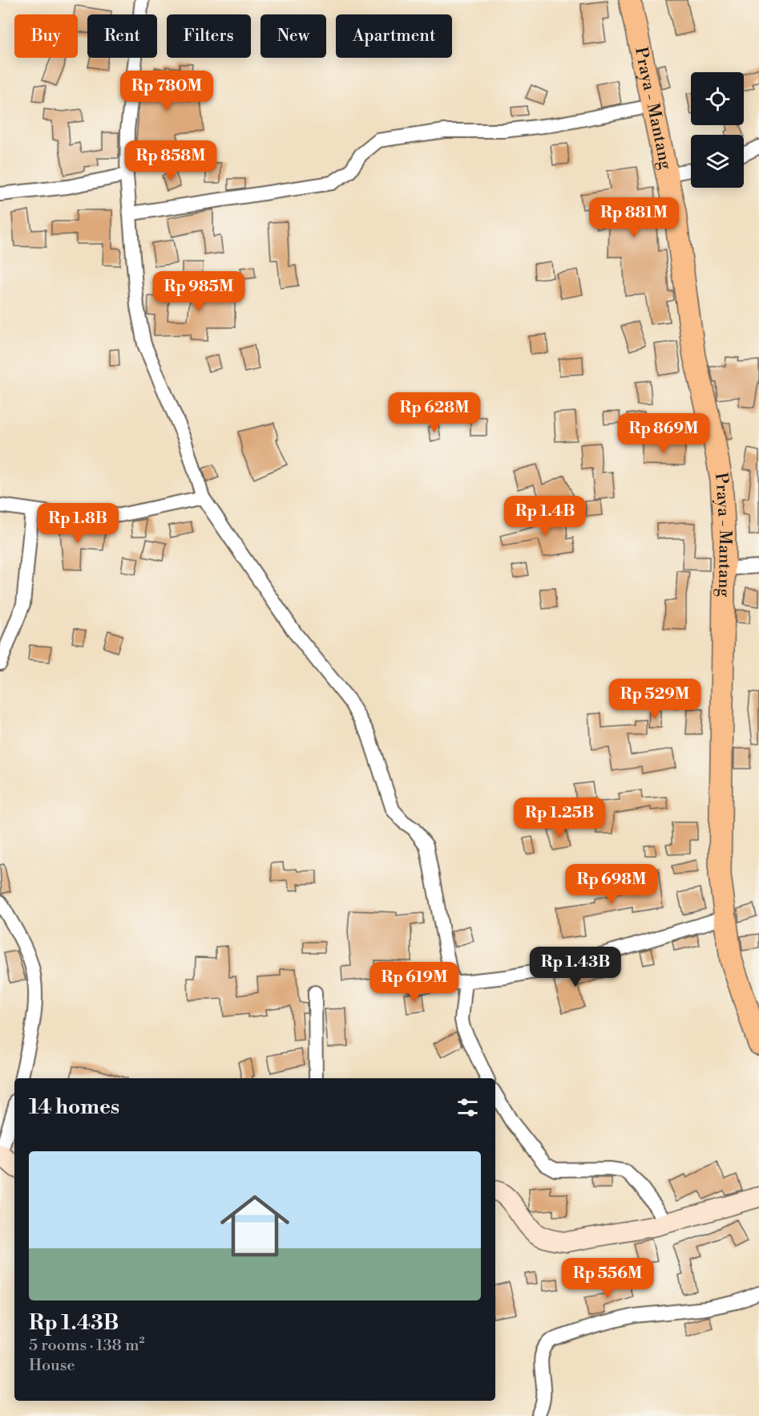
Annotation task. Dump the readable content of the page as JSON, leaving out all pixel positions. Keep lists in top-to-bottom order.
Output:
{
  "streets": {
    "main road": ["Praya - Mantang"]
  },
  "page": {
    "chip": [
      "Buy",
      "Rent",
      "Filters",
      "New",
      "Apartment"
    ],
    "price": [
      "Rp 780M",
      "Rp 858M",
      "Rp 881M",
      "Rp 985M",
      "Rp 628M",
      "Rp 869M",
      "Rp 1.4B",
      "Rp 1.8B",
      "Rp 529M",
      "Rp 1.25B",
      "Rp 698M",
      "Rp 1.43B",
      "Rp 619M",
      "Rp 556M"
    ],
    "heading": "14 homes",
    "list": [
      {
        "name": "Rp 1.43B",
        "note": "5 rooms · 138 m² · House"
      }
    ]
  }
}
